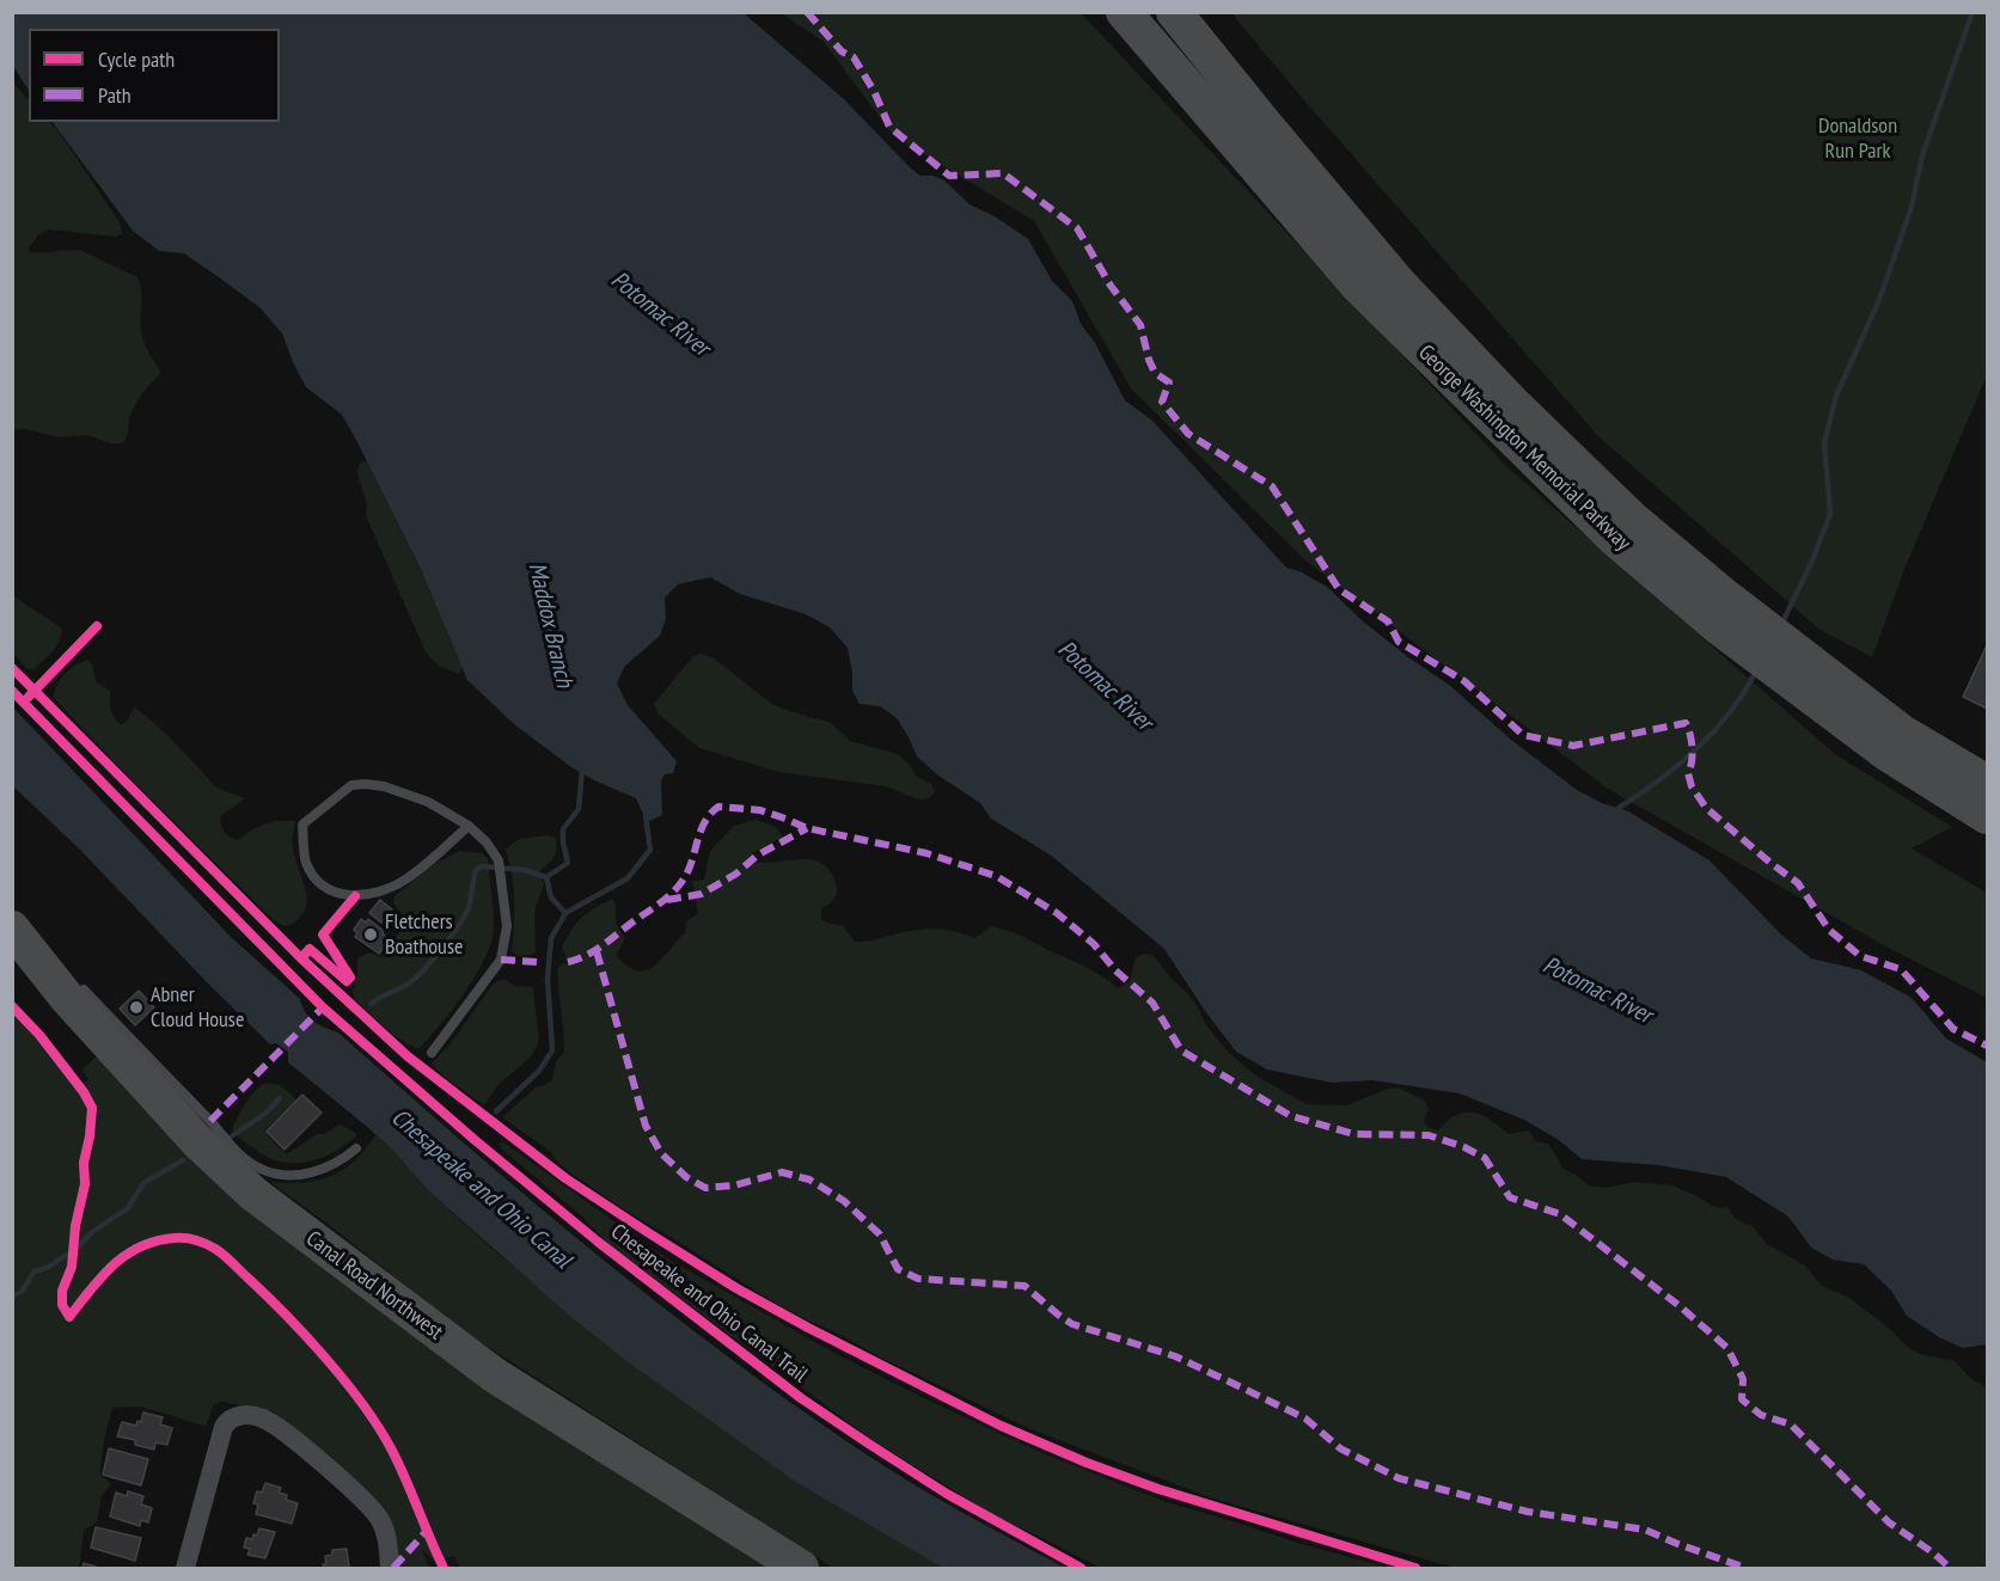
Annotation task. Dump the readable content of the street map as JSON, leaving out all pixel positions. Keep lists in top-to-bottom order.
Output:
{
  "streets": {
    "highway": ["George Washington Memorial Parkway", "Canal Road Northwest"],
    "cycle path": ["Chesapeake and Ohio Canal Trail"]
  },
  "water": ["Potomac River", "Maddox Branch", "Chesapeake and Ohio Canal"],
  "parks": ["Donaldson Run Park"],
  "places": ["Fletchers Boathouse", "Abner Cloud House"],
  "legend": ["Cycle path", "Path"]
}
